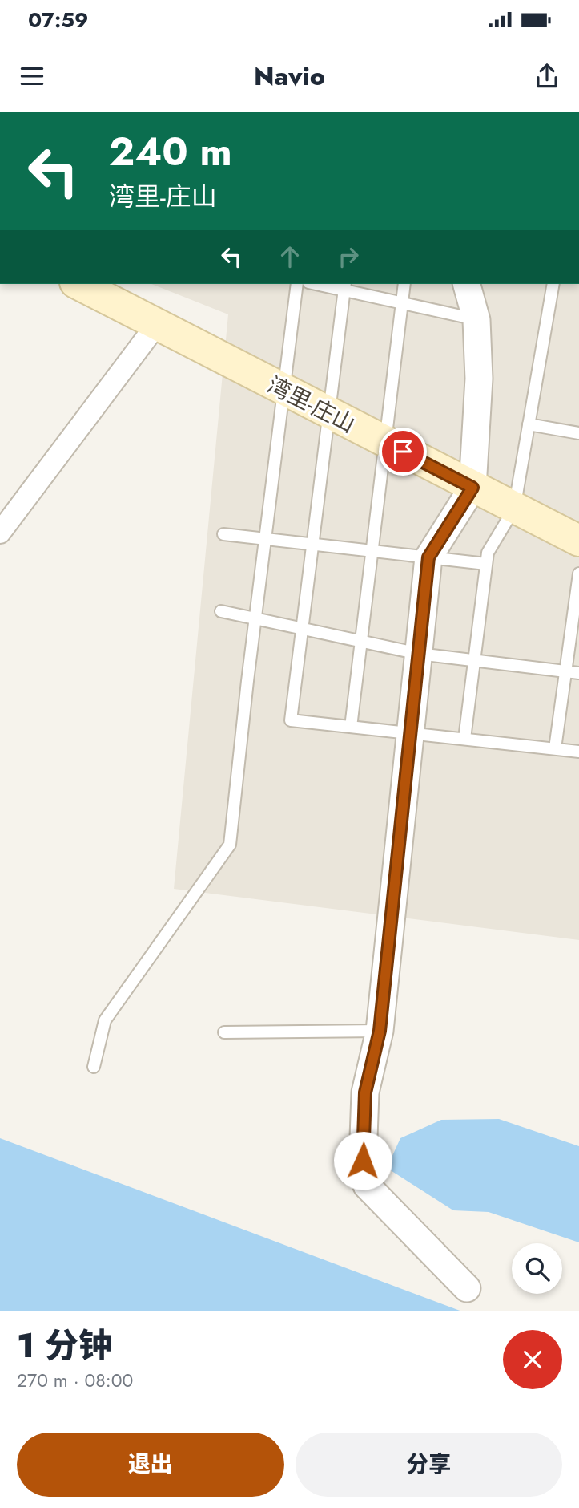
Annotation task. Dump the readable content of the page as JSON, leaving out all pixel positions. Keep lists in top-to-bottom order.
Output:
{
  "streets": {
    "main road": ["湾里-庄山"]
  },
  "page": {
    "status": "07:59",
    "header": "Navio",
    "turn": ["240 m", "湾里-庄山"],
    "heading": ["1 分钟", "270 m · 08:00"],
    "buttons": ["退出", "分享"]
  }
}
